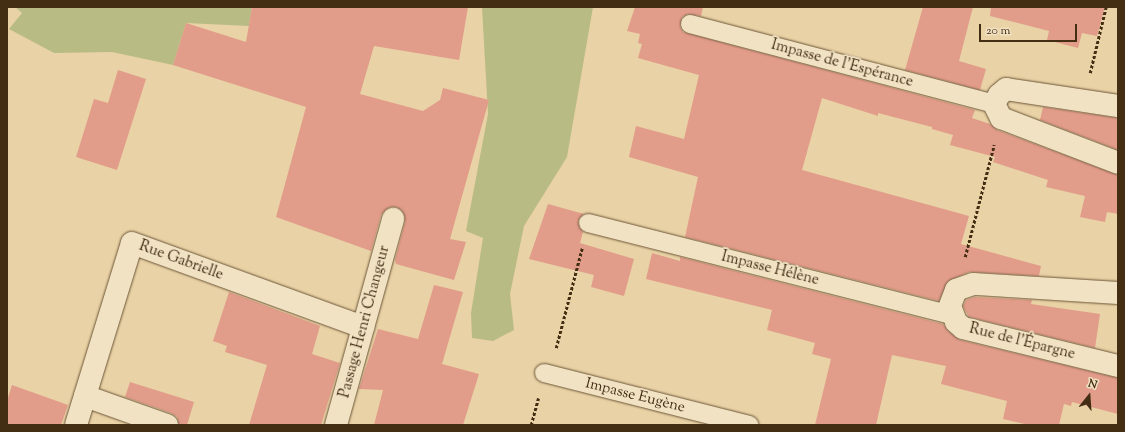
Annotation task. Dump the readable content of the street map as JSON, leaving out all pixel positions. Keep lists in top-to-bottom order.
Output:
{
  "streets": {
    "street": ["Rue Gabrielle", "Passage Henri Changeur", "Rue de l'Épargne"],
    "lane": ["Impasse de l'Espérance", "Impasse Hélène", "Impasse Eugène"]
  },
  "crossings": [
    ["Rue Gabrielle", "Passage Henri Changeur"],
    ["Impasse Hélène", "Rue de l'Épargne"]
  ],
  "scale_bar": "20 m",
  "north": "top"
}
